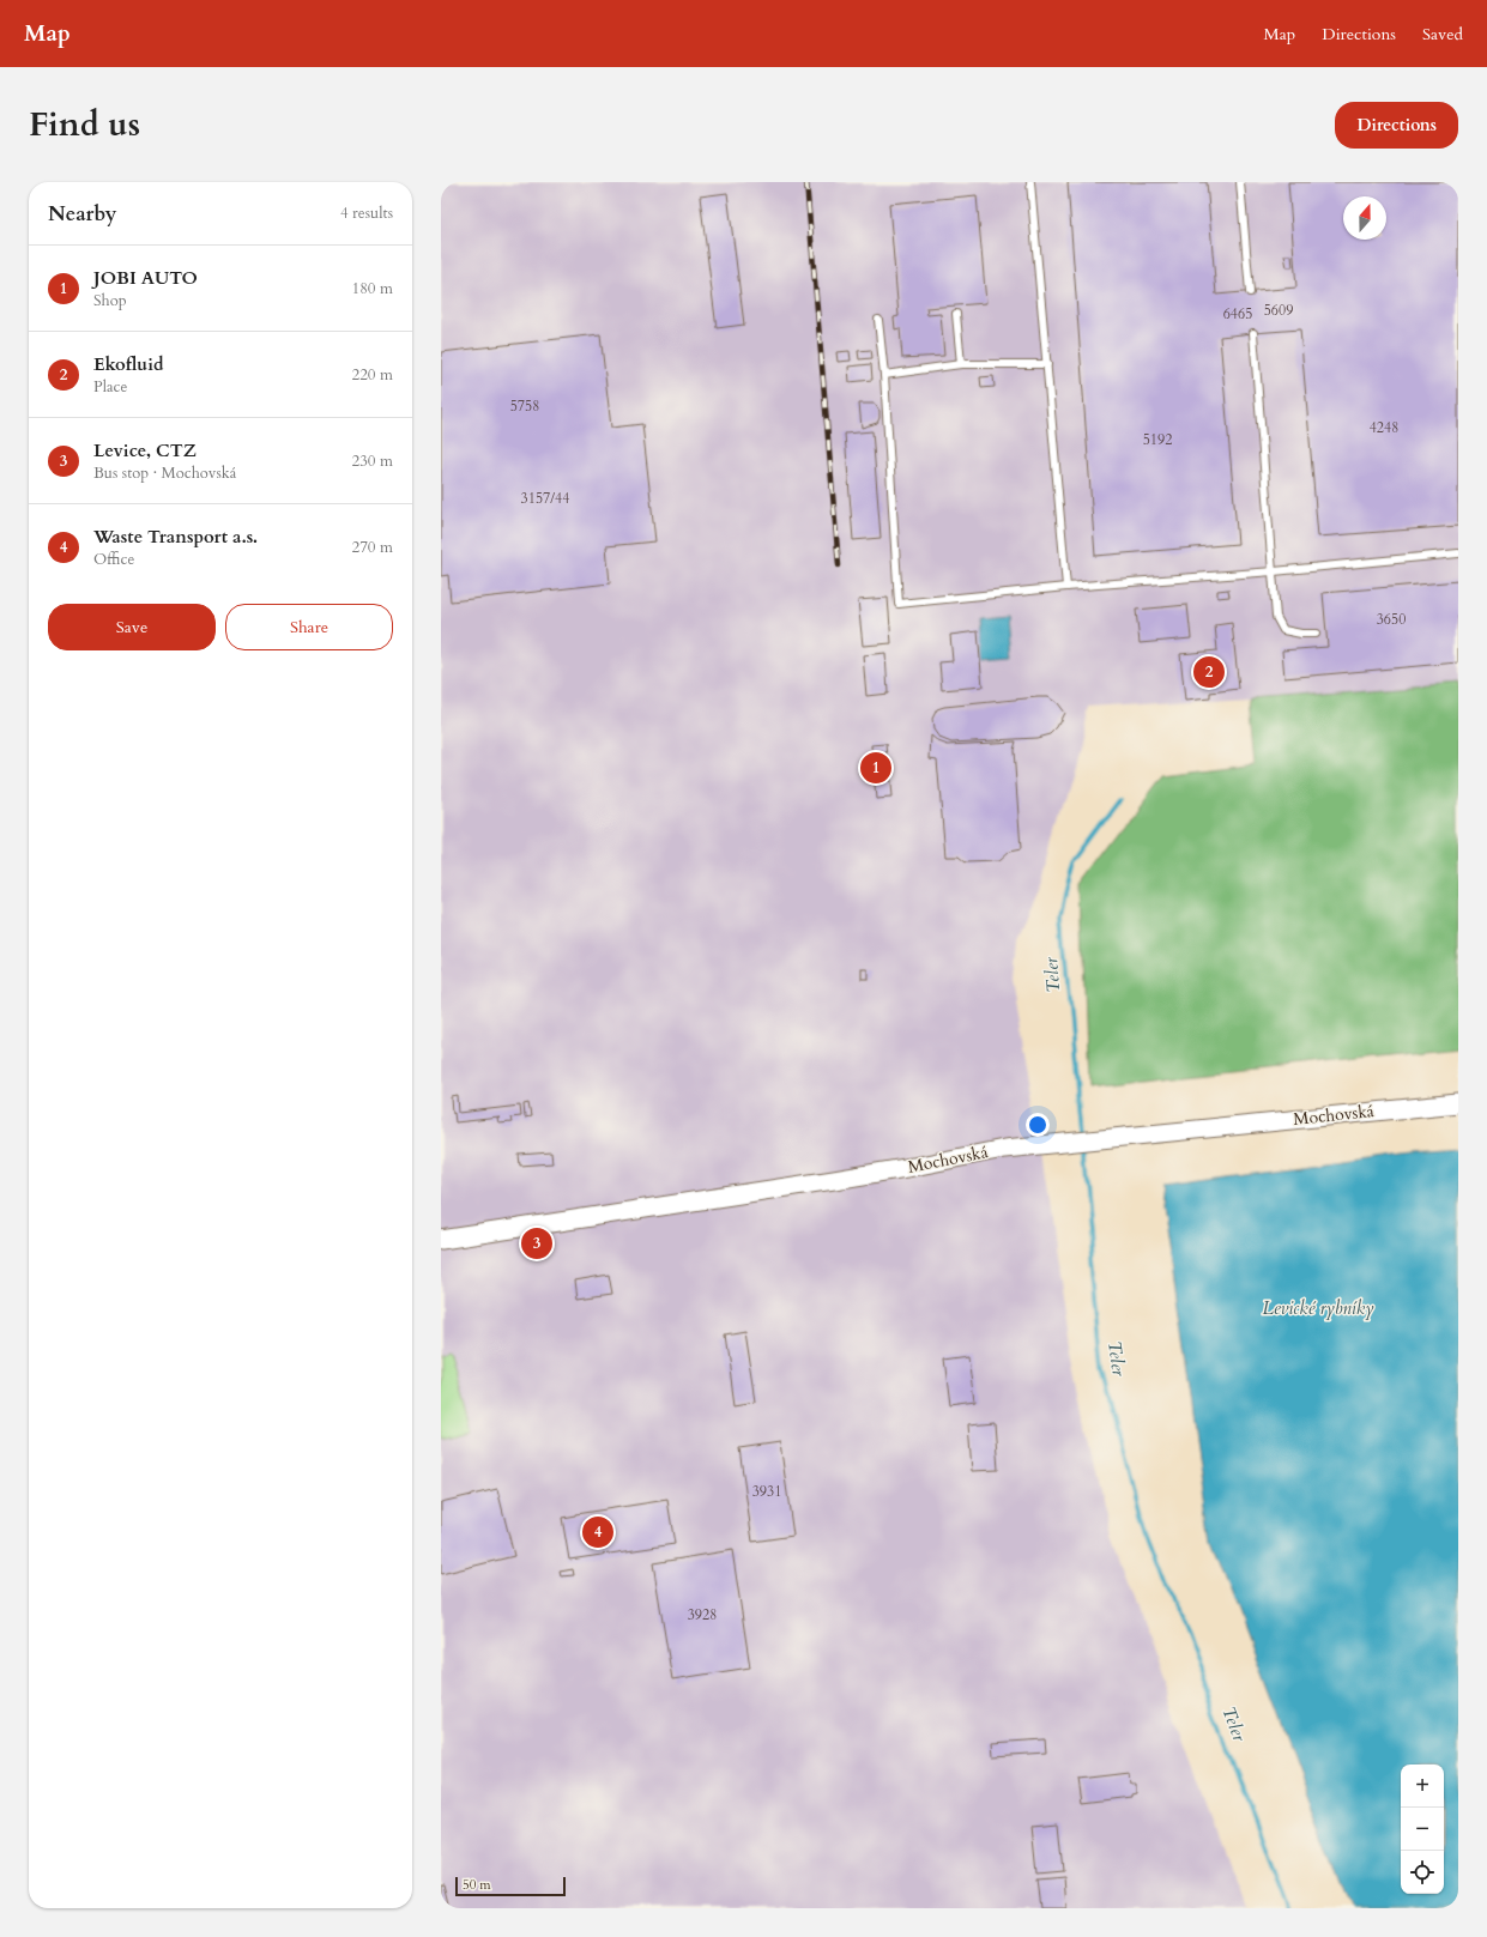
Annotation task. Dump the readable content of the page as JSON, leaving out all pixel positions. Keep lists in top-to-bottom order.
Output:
{
  "streets": {
    "street": ["Mochovská"]
  },
  "water": ["Teler", "Levické rybníky"],
  "house_numbers": [
    "5609",
    "6465",
    "5758",
    "4248",
    "5192",
    "3157/44",
    "3650",
    "3931",
    "3928"
  ],
  "scale_bar": "50 m",
  "north": "top",
  "page": {
    "header": "Map",
    "nav": ["Map", "Directions", "Saved"],
    "title": "Find us",
    "buttons": [
      "Directions",
      ["Save", "Share"]
    ],
    "heading": ["Nearby", "4 results"],
    "list": [
      {
        "mark": "1",
        "name": "JOBI AUTO",
        "note": "Shop",
        "value": "180 m"
      },
      {
        "mark": "2",
        "name": "Ekofluid",
        "note": "Place",
        "value": "220 m"
      },
      {
        "mark": "3",
        "name": "Levice, CTZ",
        "note": "Bus stop · Mochovská",
        "value": "230 m"
      },
      {
        "mark": "4",
        "name": "Waste Transport a.s.",
        "note": "Office",
        "value": "270 m"
      }
    ],
    "pins": [
      "2",
      "1",
      "3",
      "4"
    ],
    "map_buttons": ["+", "−"],
    "scale": "50 m"
  }
}
